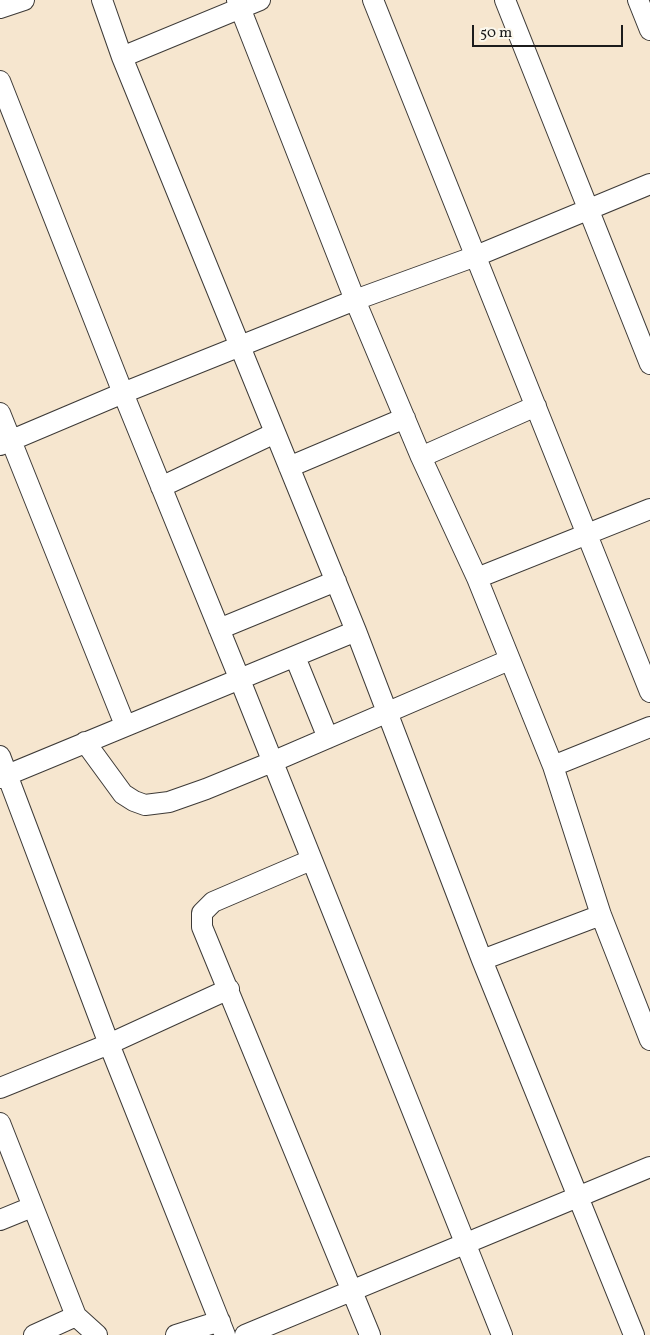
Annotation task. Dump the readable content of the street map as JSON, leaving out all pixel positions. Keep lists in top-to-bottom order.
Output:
{
  "scale_bar": "50 m"
}
